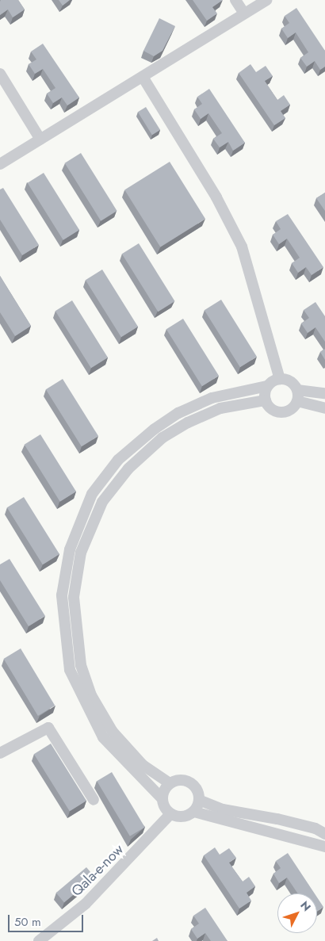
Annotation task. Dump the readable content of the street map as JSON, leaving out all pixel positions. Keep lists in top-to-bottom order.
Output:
{
  "streets": {
    "street": ["Qala-e-now"]
  },
  "scale_bar": "50 m",
  "north": "top right"
}
